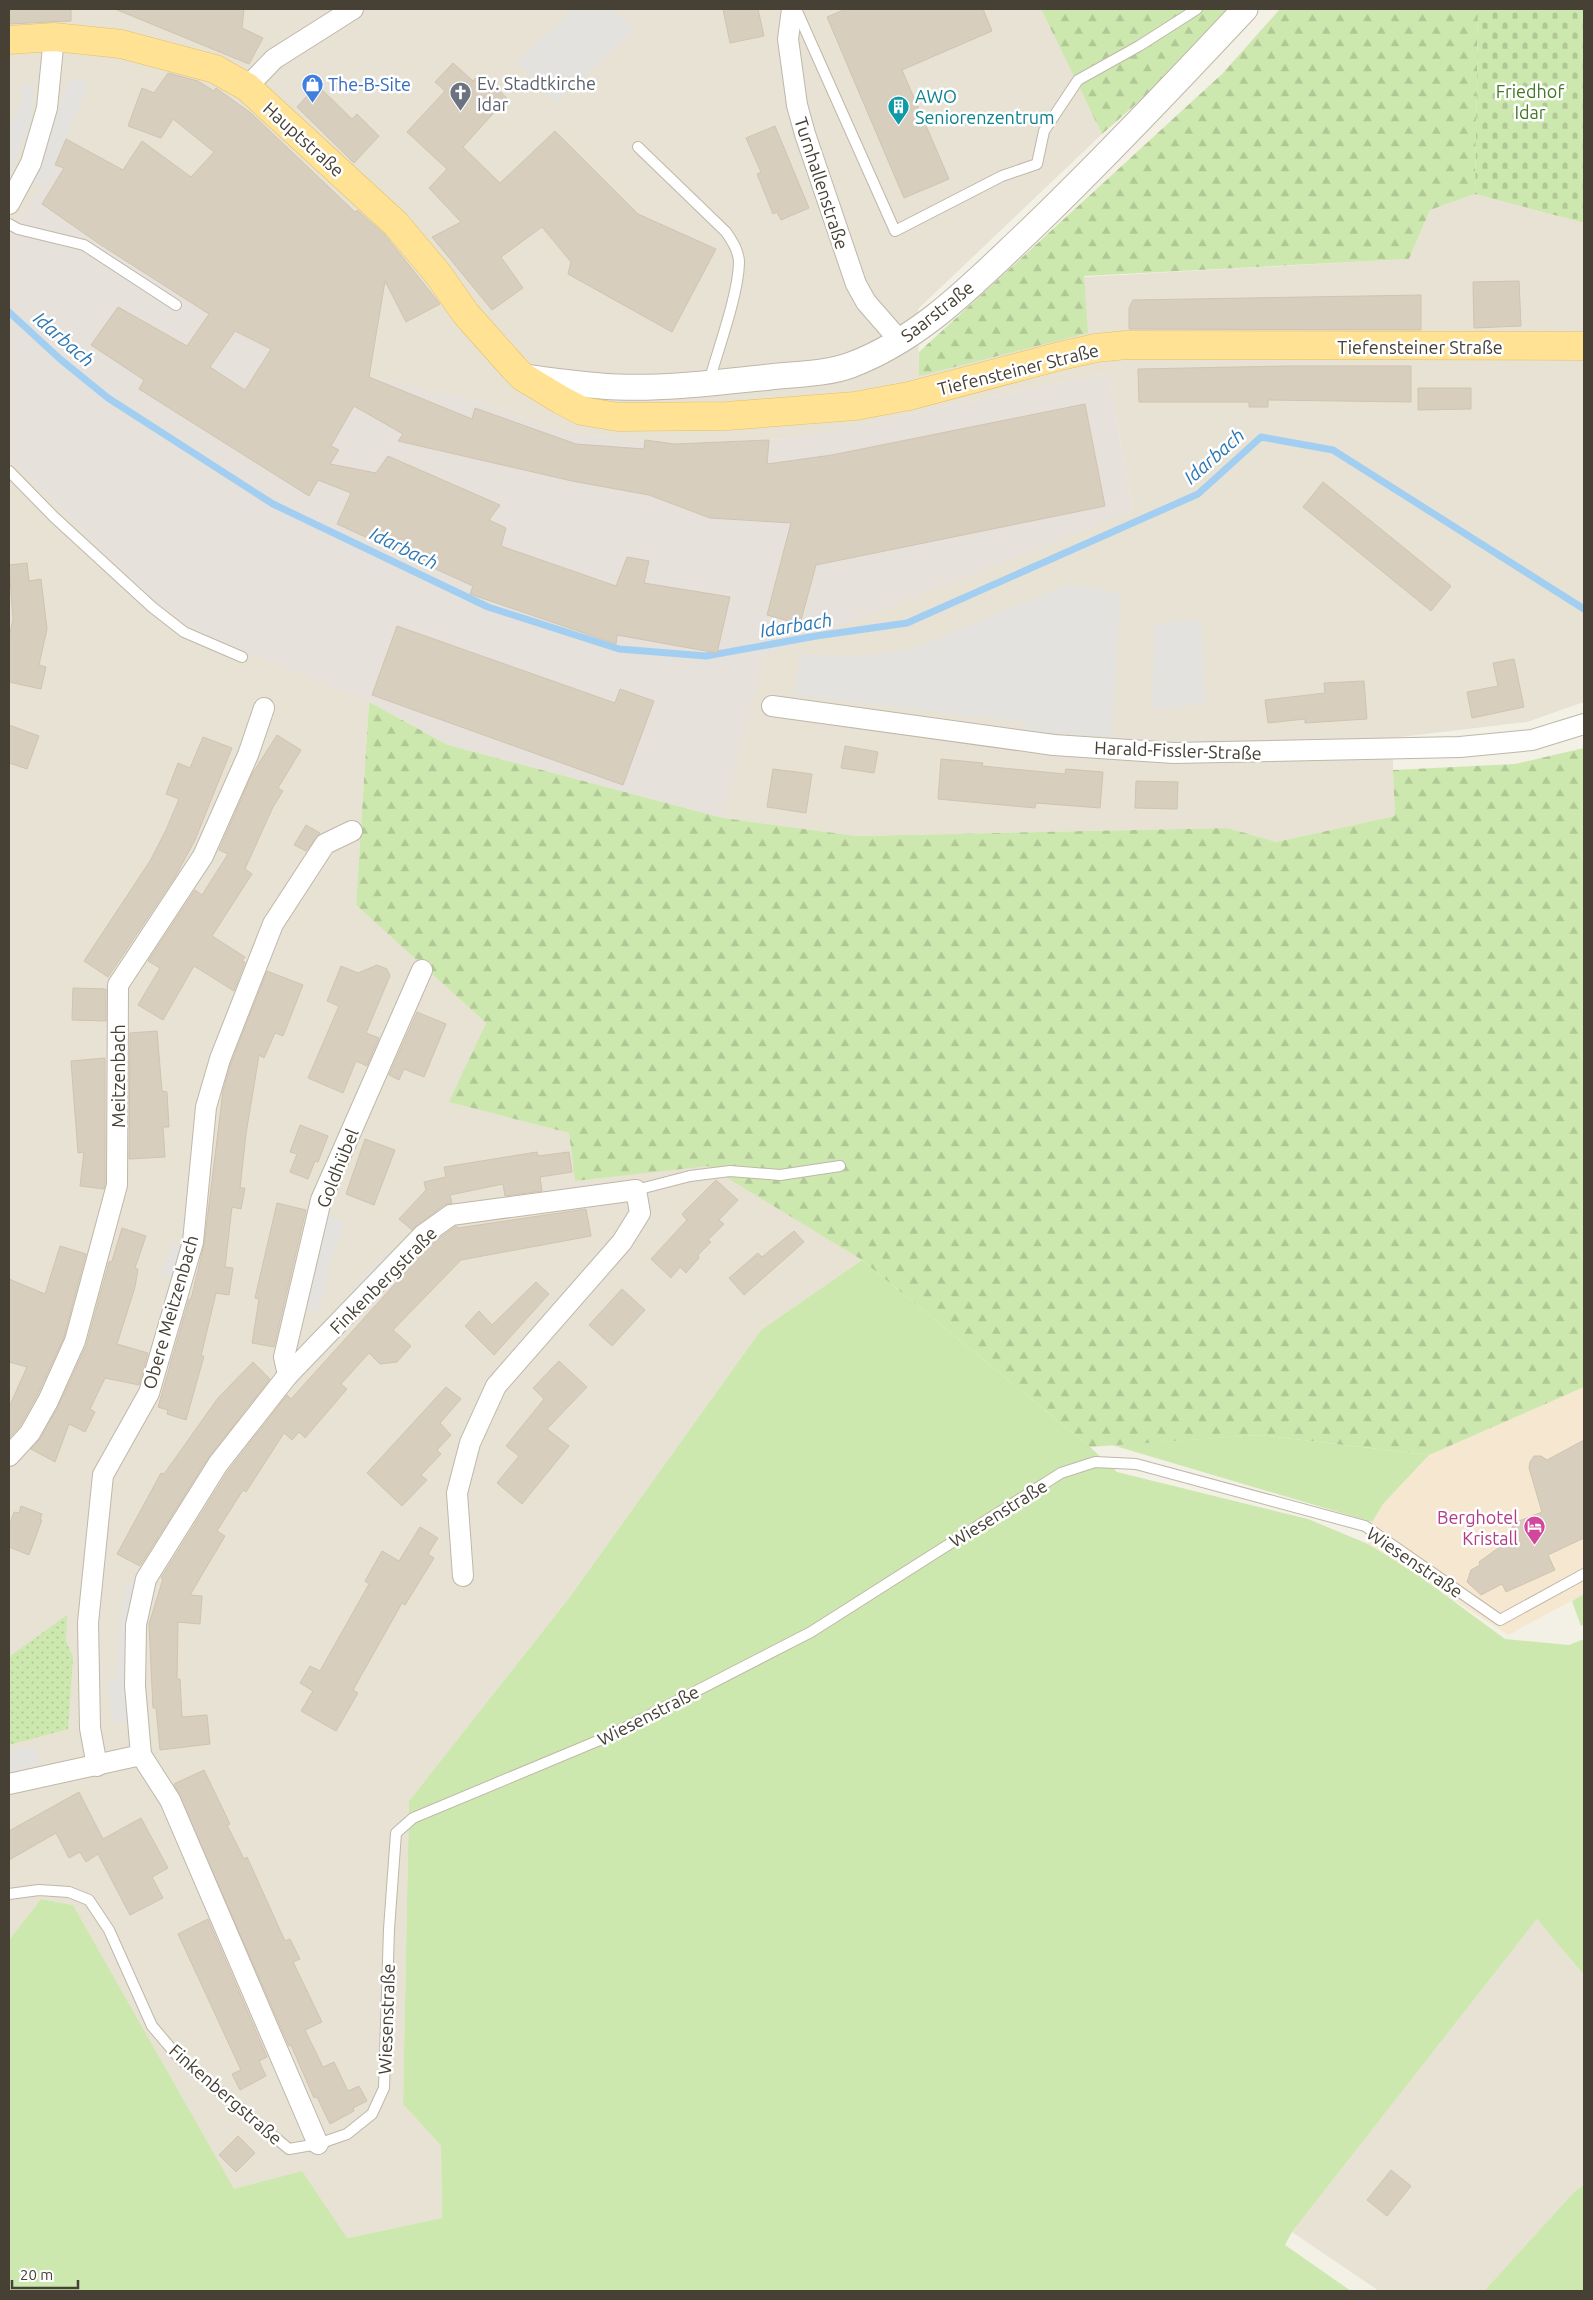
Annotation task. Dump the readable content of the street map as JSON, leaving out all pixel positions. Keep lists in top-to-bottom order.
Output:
{
  "streets": {
    "main road": ["Hauptstraße", "Tiefensteiner Straße"],
    "street": [
      "Turnhallenstraße",
      "Saarstraße",
      "Harald-Fissler-Straße",
      "Meitzenbach",
      "Goldhübel",
      "Finkenbergstraße",
      "Obere Meitzenbach"
    ],
    "lane": ["Wiesenstraße"]
  },
  "crossings": [
    ["Hauptstraße", "Saarstraße"],
    ["Hauptstraße", "Tiefensteiner Straße"],
    ["Turnhallenstraße", "Saarstraße"],
    ["Saarstraße", "Tiefensteiner Straße"],
    ["Goldhübel", "Finkenbergstraße"],
    ["Finkenbergstraße", "Wiesenstraße"]
  ],
  "water": ["Idarbach"],
  "parks": ["Friedhof Idar"],
  "places": {
    "shop": ["The-B-Site"],
    "church": ["Ev. Stadtkirche Idar"],
    "building": ["AWO Seniorenzentrum"],
    "hotel": ["Berghotel Kristall"]
  },
  "scale_bar": "20 m"
}
